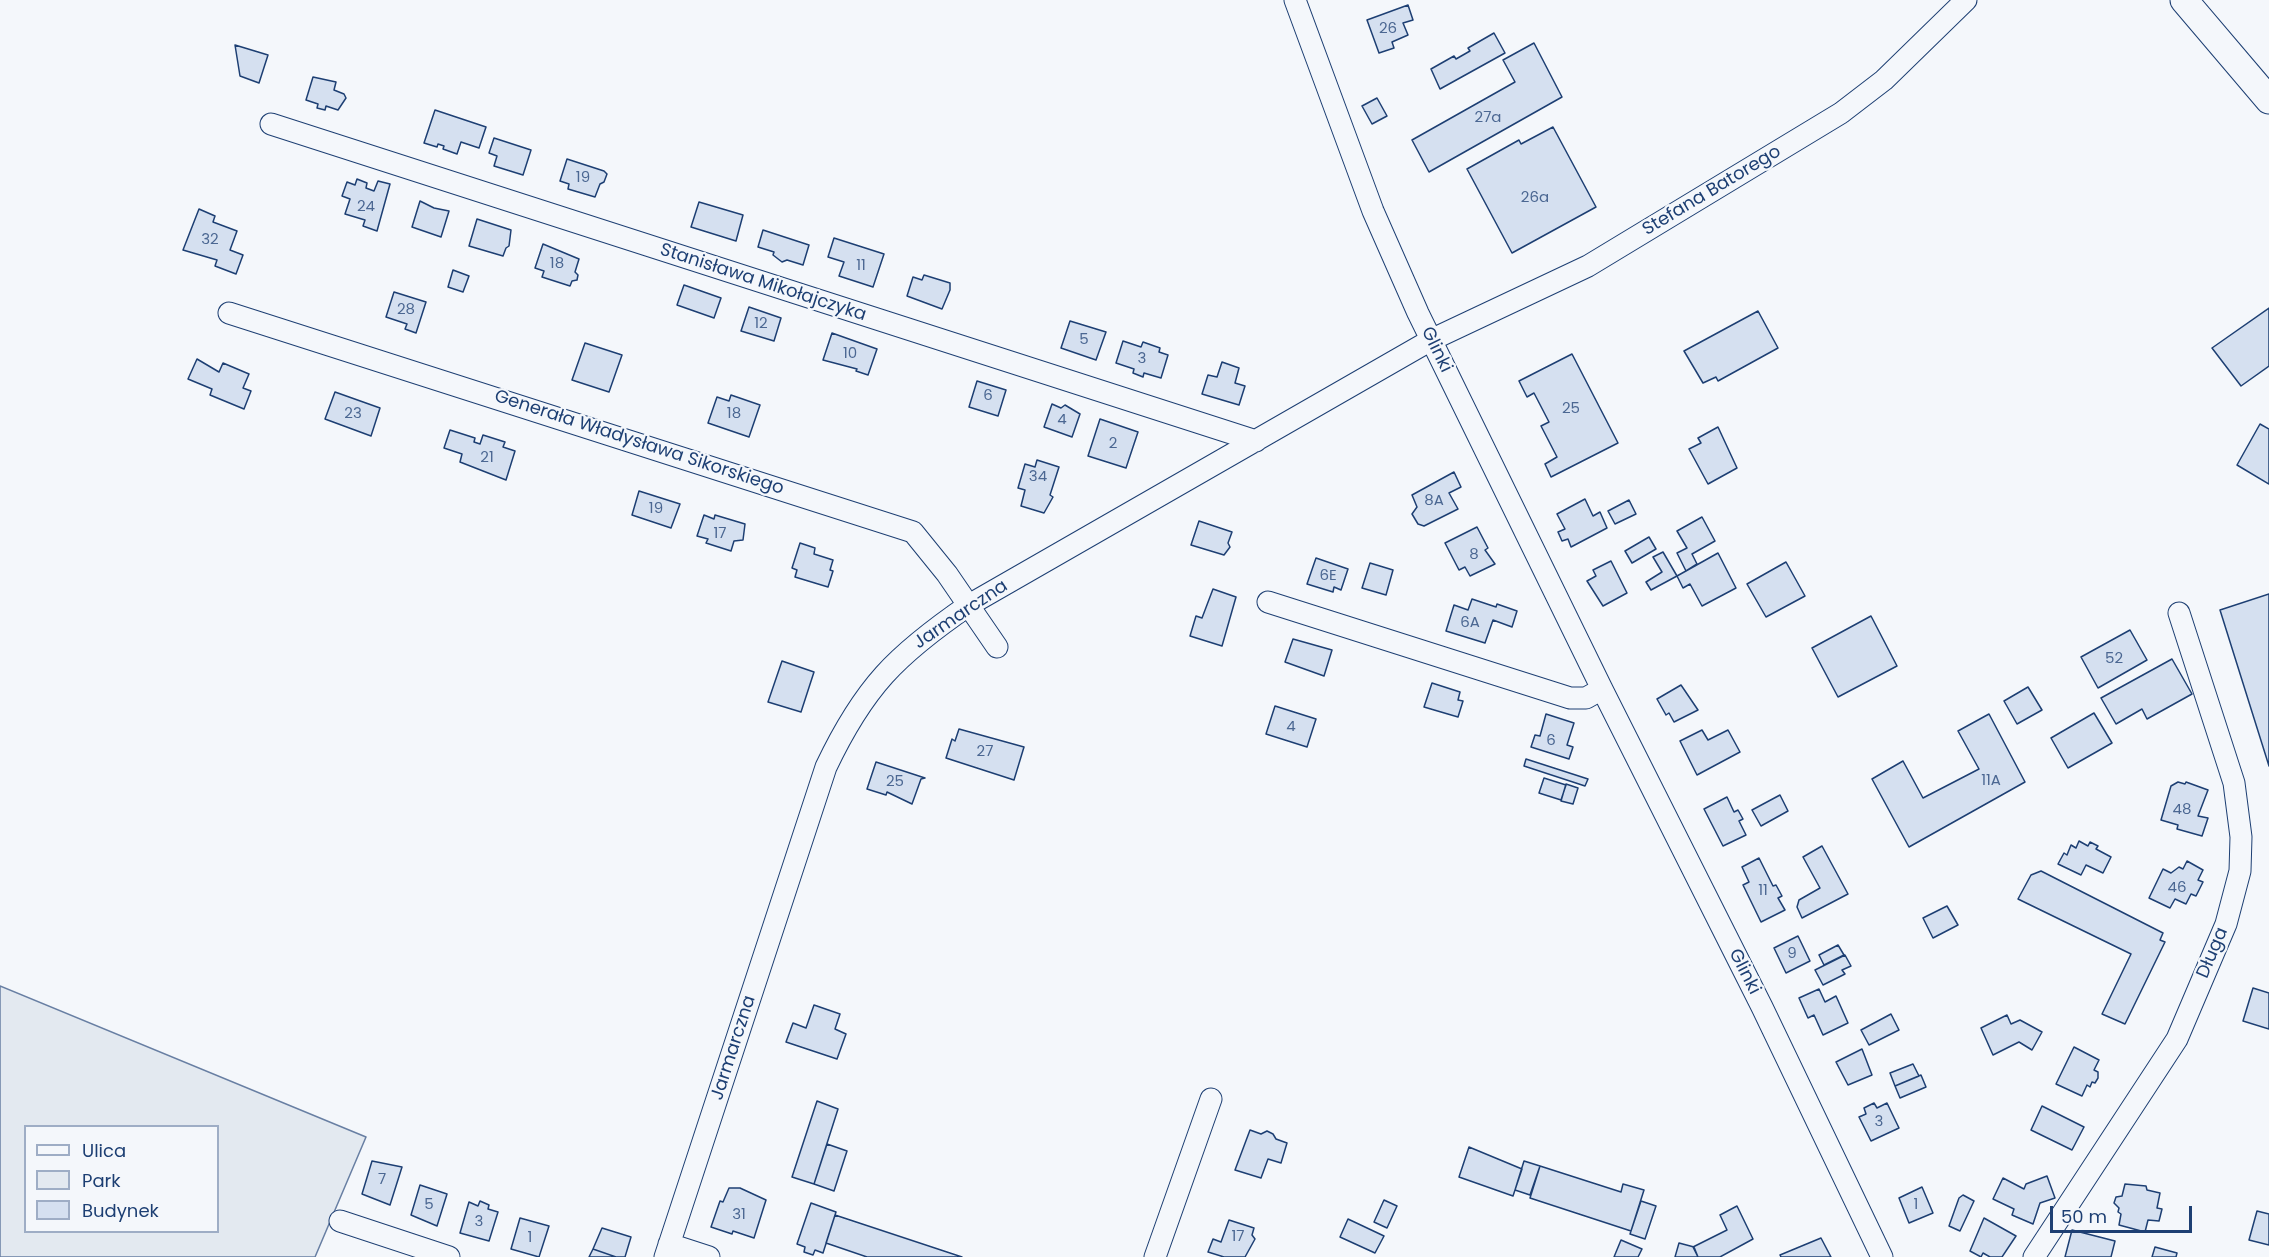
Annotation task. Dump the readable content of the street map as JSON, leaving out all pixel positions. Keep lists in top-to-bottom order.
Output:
{
  "streets": {
    "street": [
      "Stefana Batorego",
      "Stanisława Mikołajczyka",
      "Glinki",
      "Generała Władysława Sikorskiego",
      "Jarmarczna",
      "Długa"
    ]
  },
  "crossings": [
    ["Stefana Batorego", "Glinki"],
    ["Stefana Batorego", "Jarmarczna"],
    ["Stanisława Mikołajczyka", "Jarmarczna"],
    ["Glinki", "Jarmarczna"],
    ["Generała Władysława Sikorskiego", "Jarmarczna"]
  ],
  "house_numbers": [
    "26",
    "27a",
    "19",
    "26a",
    "24",
    "32",
    "18",
    "11",
    "28",
    "12",
    "5",
    "10",
    "3",
    "6",
    "25",
    "23",
    "18",
    "4",
    "2",
    "21",
    "34",
    "8A",
    "19",
    "17",
    "8",
    "6E",
    "6A",
    "52",
    "4",
    "6",
    "27",
    "11A",
    "25",
    "48",
    "46",
    "11",
    "9",
    "3",
    "7",
    "5",
    "1",
    "31",
    "3",
    "17",
    "1"
  ],
  "legend": ["Ulica", "Park", "Budynek"],
  "scale_bar": "50 m"
}
